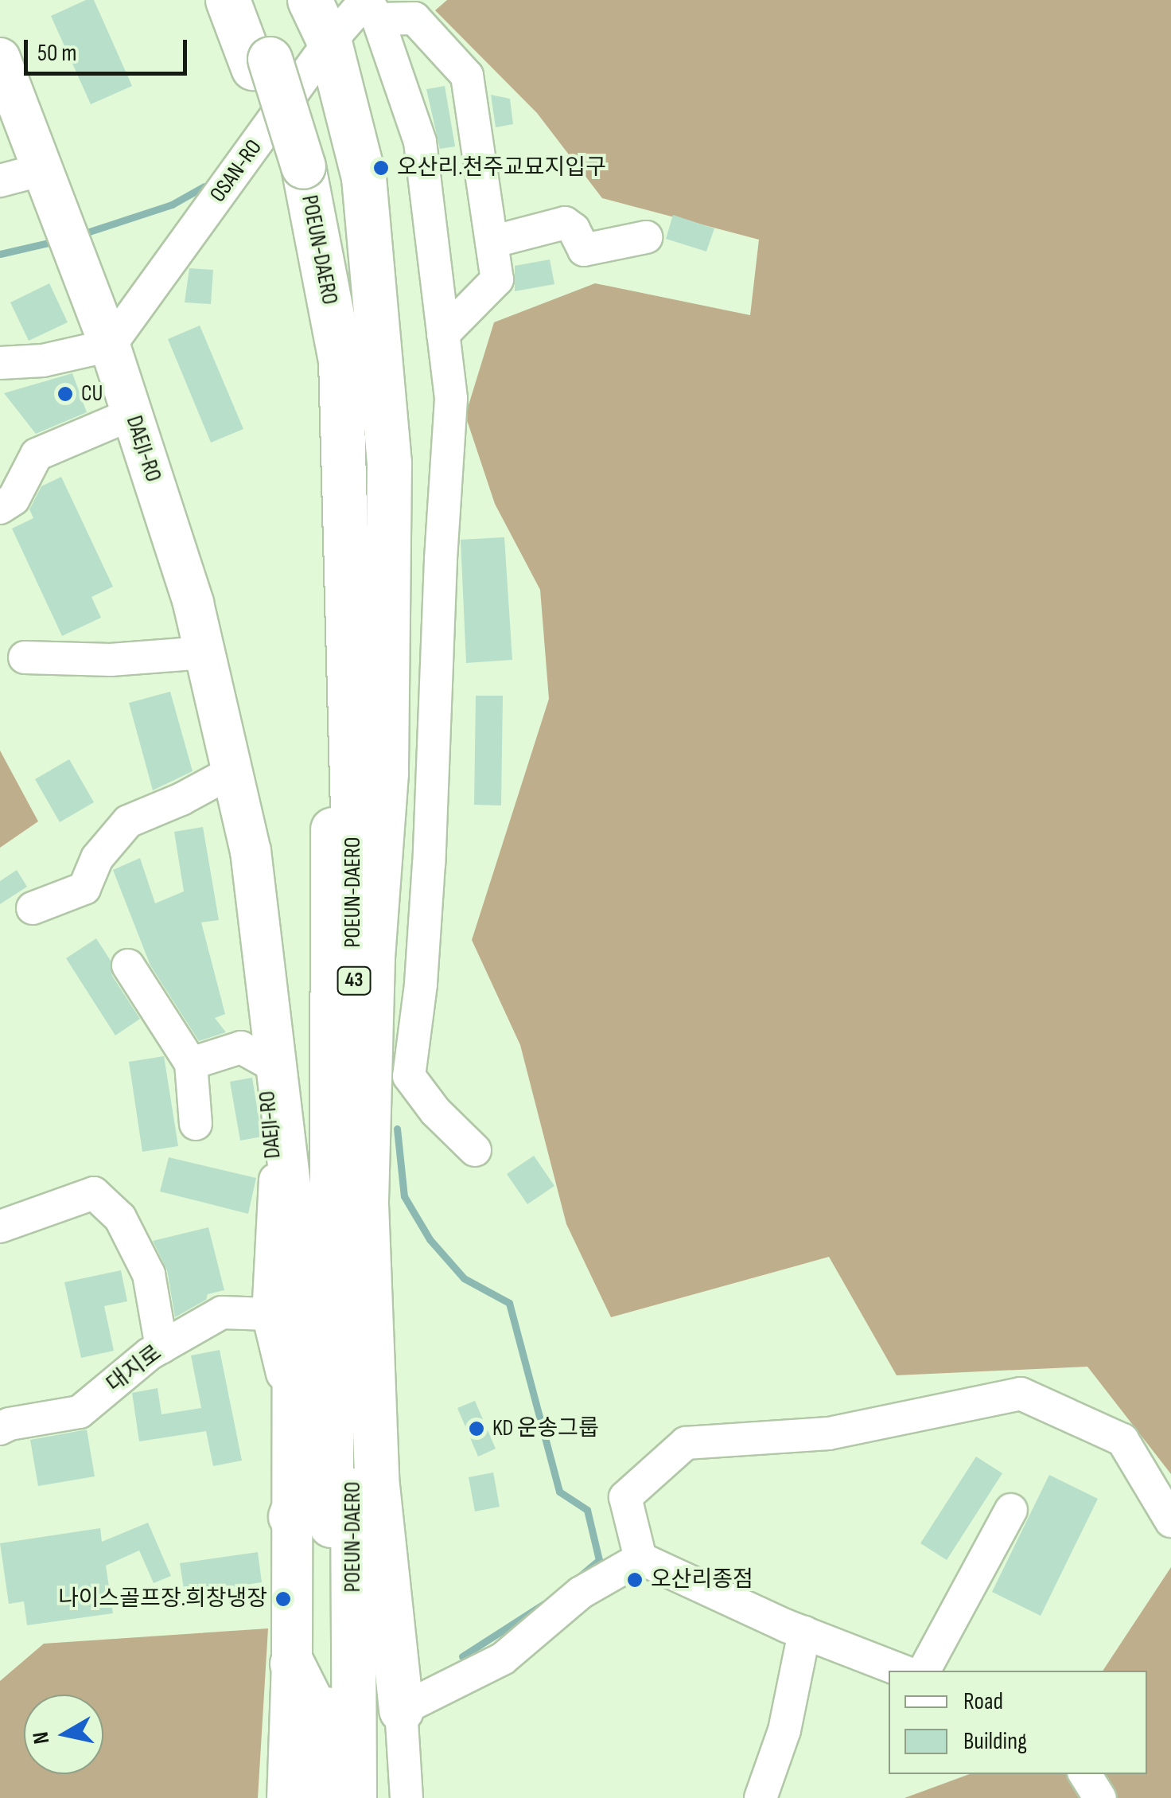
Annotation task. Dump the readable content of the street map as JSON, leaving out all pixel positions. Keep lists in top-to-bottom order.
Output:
{
  "streets": {
    "highway": ["POEUN-DAERO", "43"],
    "main road": ["DAEJI-RO"],
    "street": ["OSAN-RO", "대지로"]
  },
  "crossings": [
    ["OSAN-RO", "DAEJI-RO"],
    ["DAEJI-RO", "대지로"]
  ],
  "places": [
    "오산리.천주교묘지입구",
    "CU",
    "KD 운송그룹",
    "오산리종점",
    "나이스골프장.희창냉장"
  ],
  "legend": ["Road", "Building"],
  "scale_bar": "50 m",
  "north": "left"
}
